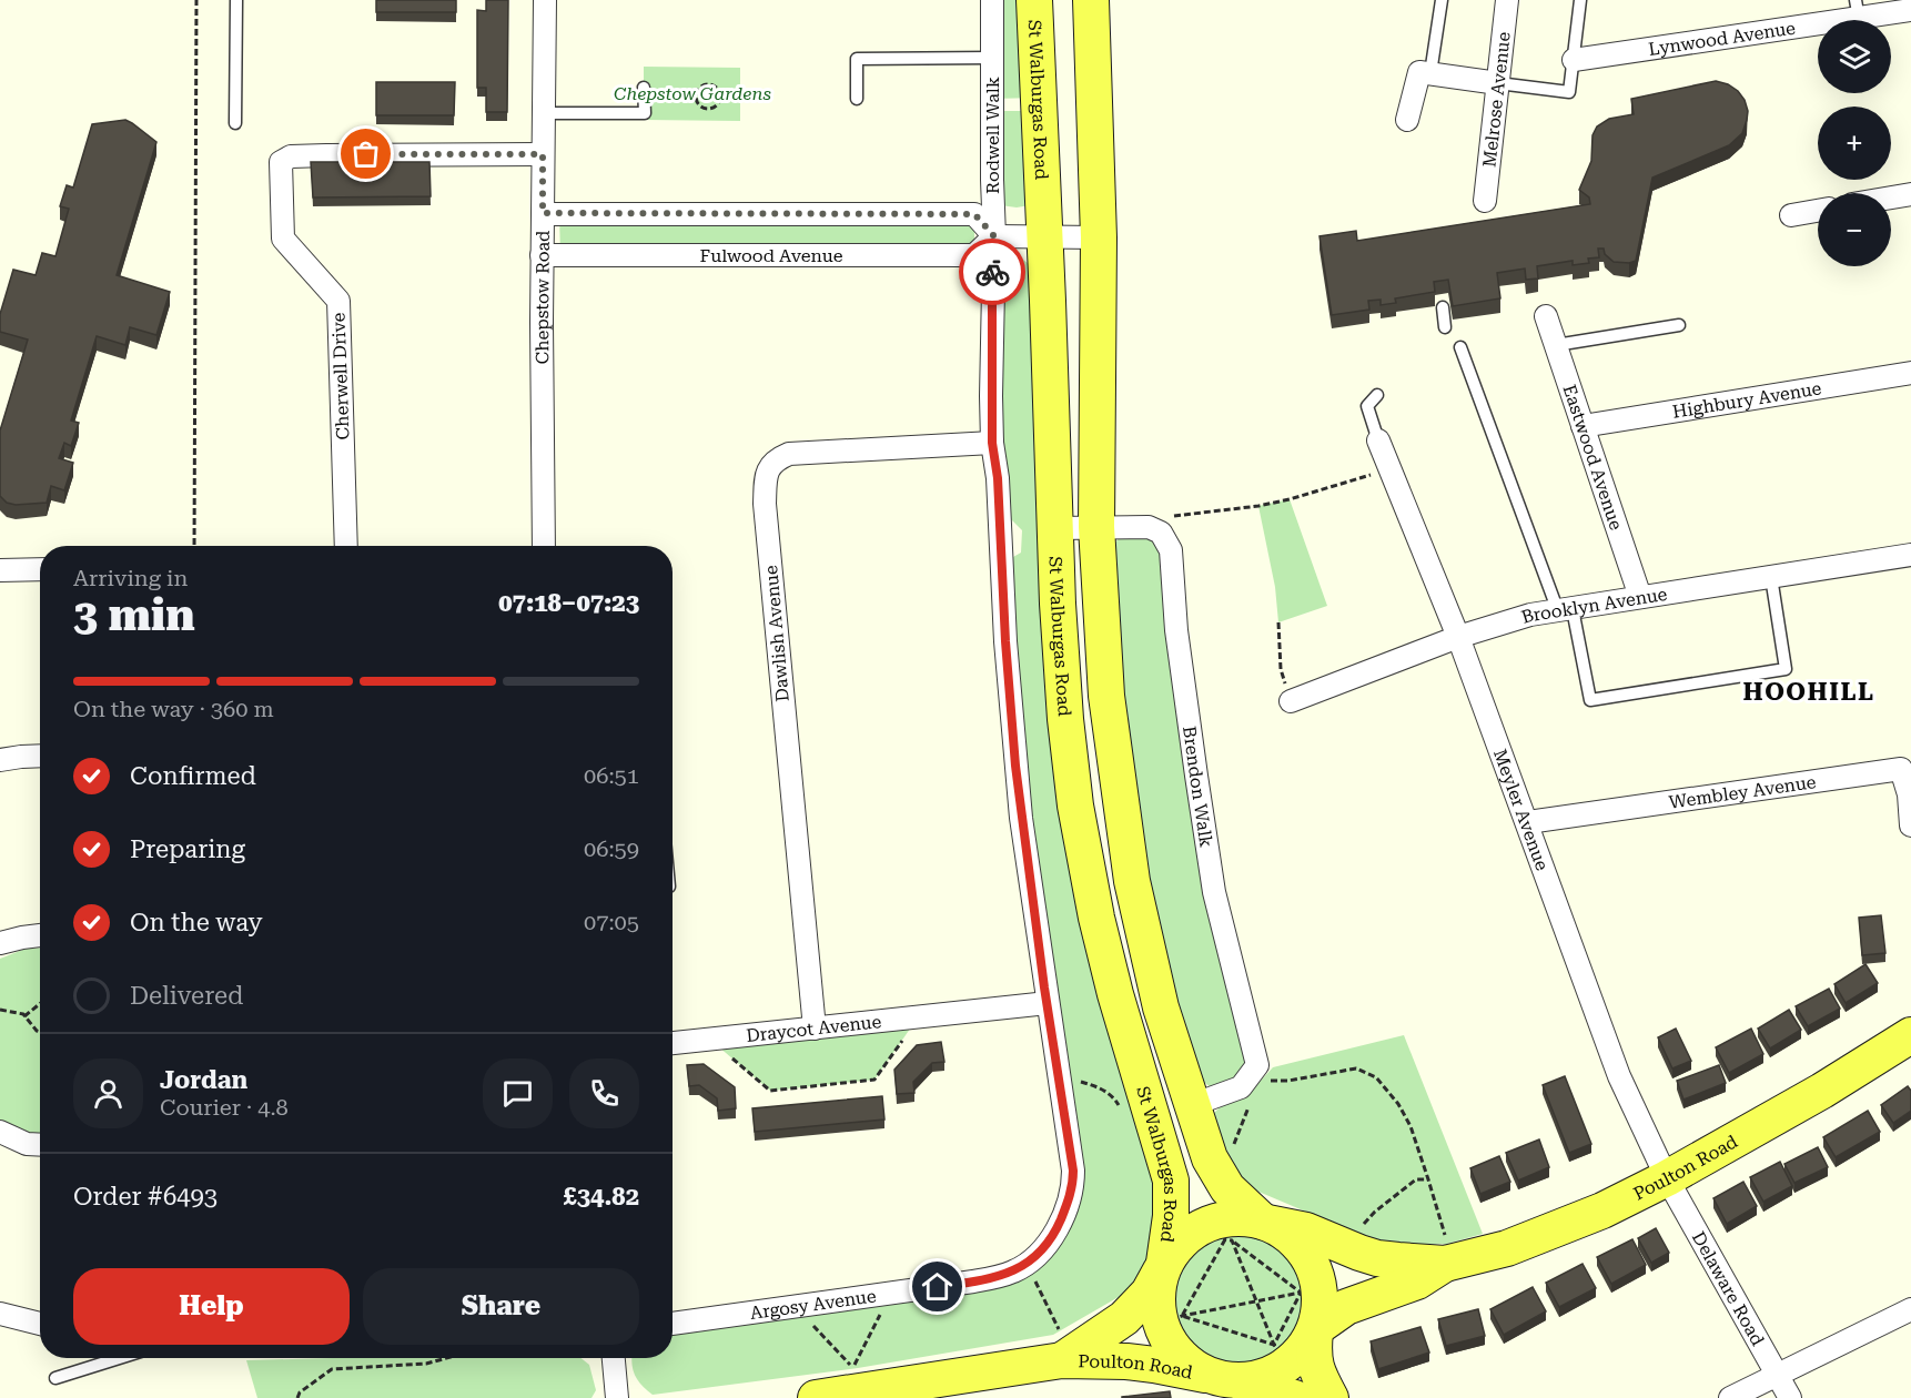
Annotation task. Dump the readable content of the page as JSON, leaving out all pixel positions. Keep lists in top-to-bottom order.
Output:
{
  "streets": {
    "main road": ["St Walburgas Road", "Poulton Road"],
    "street": [
      "Lynwood Avenue",
      "Melrose Avenue",
      "Rodwell Walk",
      "Fulwood Avenue",
      "Chepstow Road",
      "Cherwell Drive",
      "Highbury Avenue",
      "Eastwood Avenue",
      "Brooklyn Avenue",
      "Dawlish Avenue",
      "Brendon Walk",
      "Wembley Avenue",
      "Meyler Avenue",
      "Draycot Avenue",
      "Delaware Road",
      "Argosy Avenue"
    ]
  },
  "crossings": [
    ["St Walburgas Road", "Poulton Road"],
    ["Rodwell Walk", "Fulwood Avenue"],
    ["Rodwell Walk", "Dawlish Avenue"],
    ["Rodwell Walk", "Draycot Avenue"],
    ["Rodwell Walk", "Argosy Avenue"],
    ["Fulwood Avenue", "Chepstow Road"],
    ["Chepstow Road", "Cherwell Drive"],
    ["Highbury Avenue", "Eastwood Avenue"],
    ["Eastwood Avenue", "Brooklyn Avenue"],
    ["Brooklyn Avenue", "Meyler Avenue"],
    ["Dawlish Avenue", "Draycot Avenue"],
    ["Wembley Avenue", "Meyler Avenue"],
    ["Meyler Avenue", "Poulton Road"],
    ["Meyler Avenue", "Delaware Road"],
    ["Poulton Road", "Delaware Road"]
  ],
  "districts": ["HOOHILL"],
  "parks": ["Chepstow Gardens"],
  "page": {
    "map_buttons": ["+", "−"],
    "heading": ["3 min", "Arriving in", "07:18–07:23"],
    "panel": [
      "Jordan",
      "Courier · 4.8",
      "Order #6493",
      "£34.82"
    ],
    "bar": "On the way · 360 m",
    "list": [
      ["Confirmed", "06:51"],
      ["Preparing", "06:59"],
      ["On the way", "07:05"],
      "Delivered"
    ],
    "buttons": ["Help", "Share"]
  }
}
